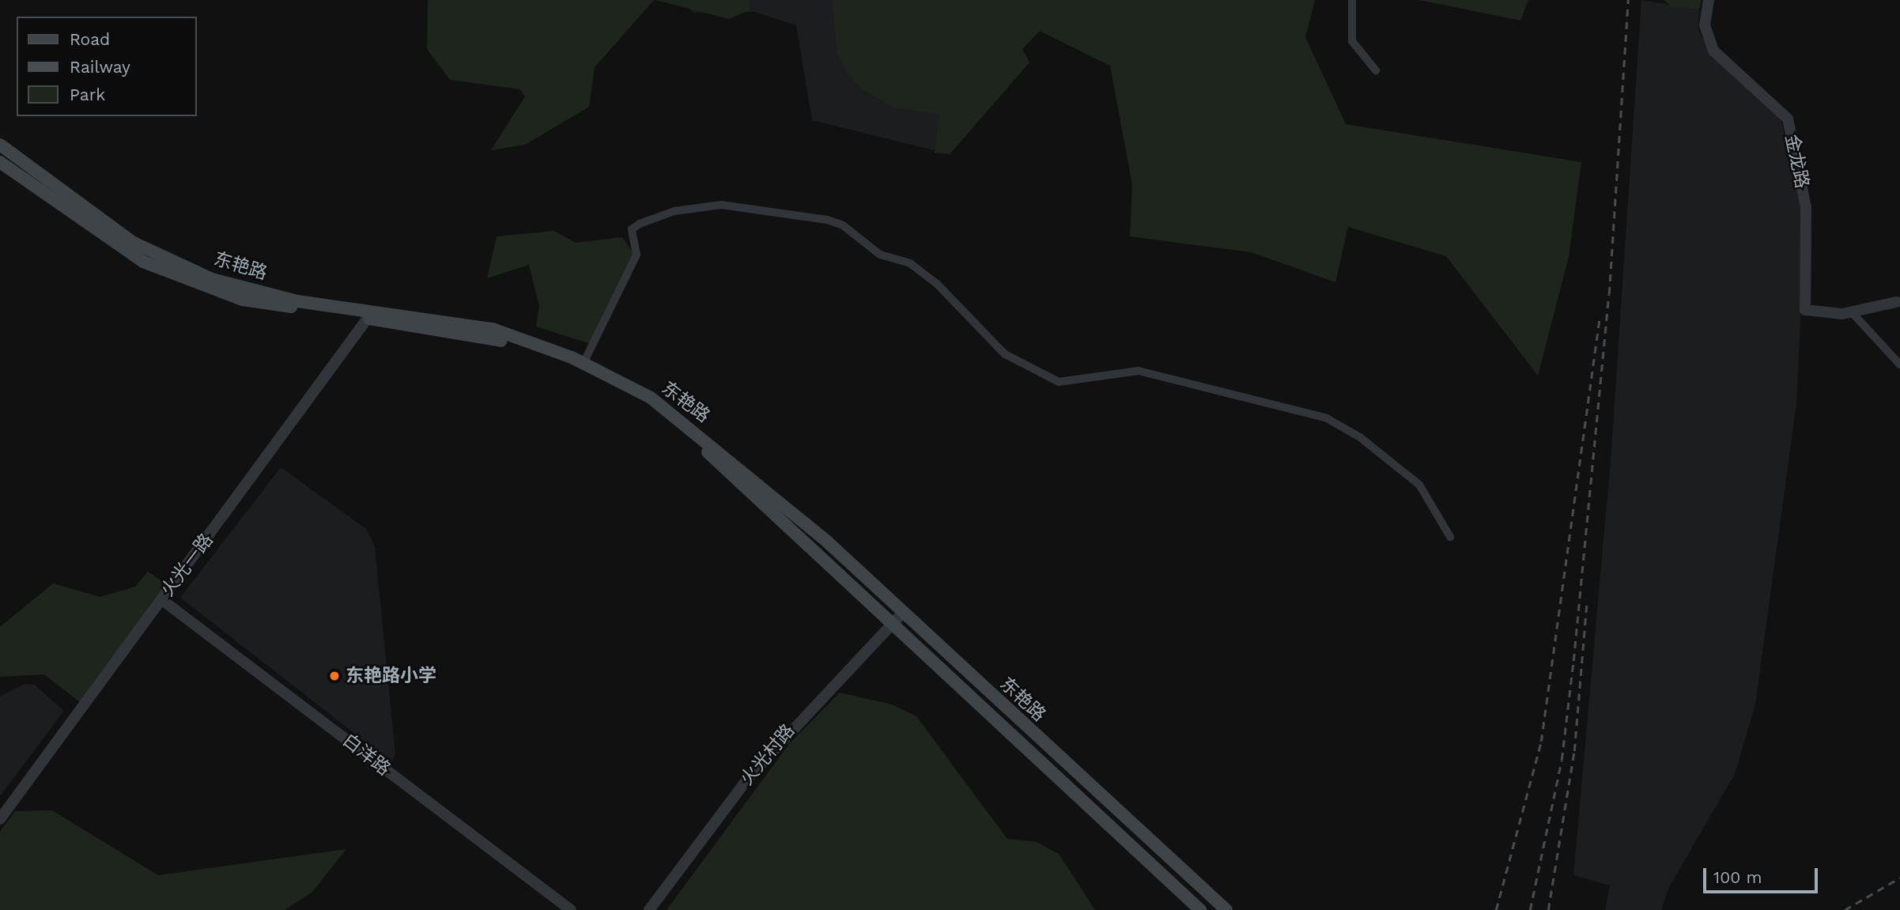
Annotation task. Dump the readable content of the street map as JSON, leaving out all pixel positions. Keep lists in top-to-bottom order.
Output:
{
  "streets": {
    "main road": ["东艳路"],
    "street": [
      "金龙路",
      "火光一路",
      "白洋路",
      "火光村路"
    ]
  },
  "crossings": [
    ["东艳路", "火光一路"],
    ["东艳路", "火光村路"],
    ["火光一路", "白洋路"]
  ],
  "places": ["东艳路小学"],
  "legend": ["Road", "Railway", "Park"],
  "scale_bar": "100 m"
}
